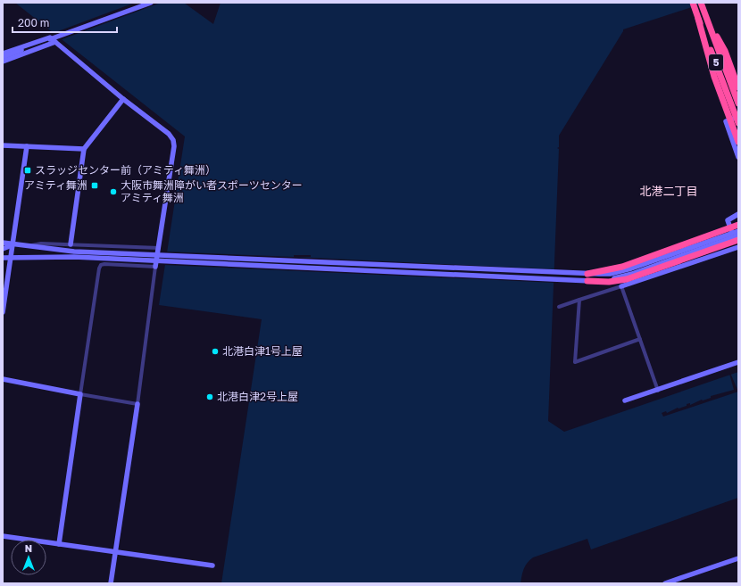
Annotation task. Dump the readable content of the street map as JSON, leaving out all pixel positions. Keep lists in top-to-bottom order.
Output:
{
  "streets": {
    "highway": ["5"]
  },
  "districts": ["北港二丁目"],
  "places": {
    "transit": ["スラッジセンター前（アミティ舞洲）", "アミティ舞洲"],
    "other": ["大阪市舞洲障がい者スポーツセンター アミティ舞洲", "北港白津1号上屋", "北港白津2号上屋"]
  },
  "scale_bar": "200 m",
  "north": "top"
}
